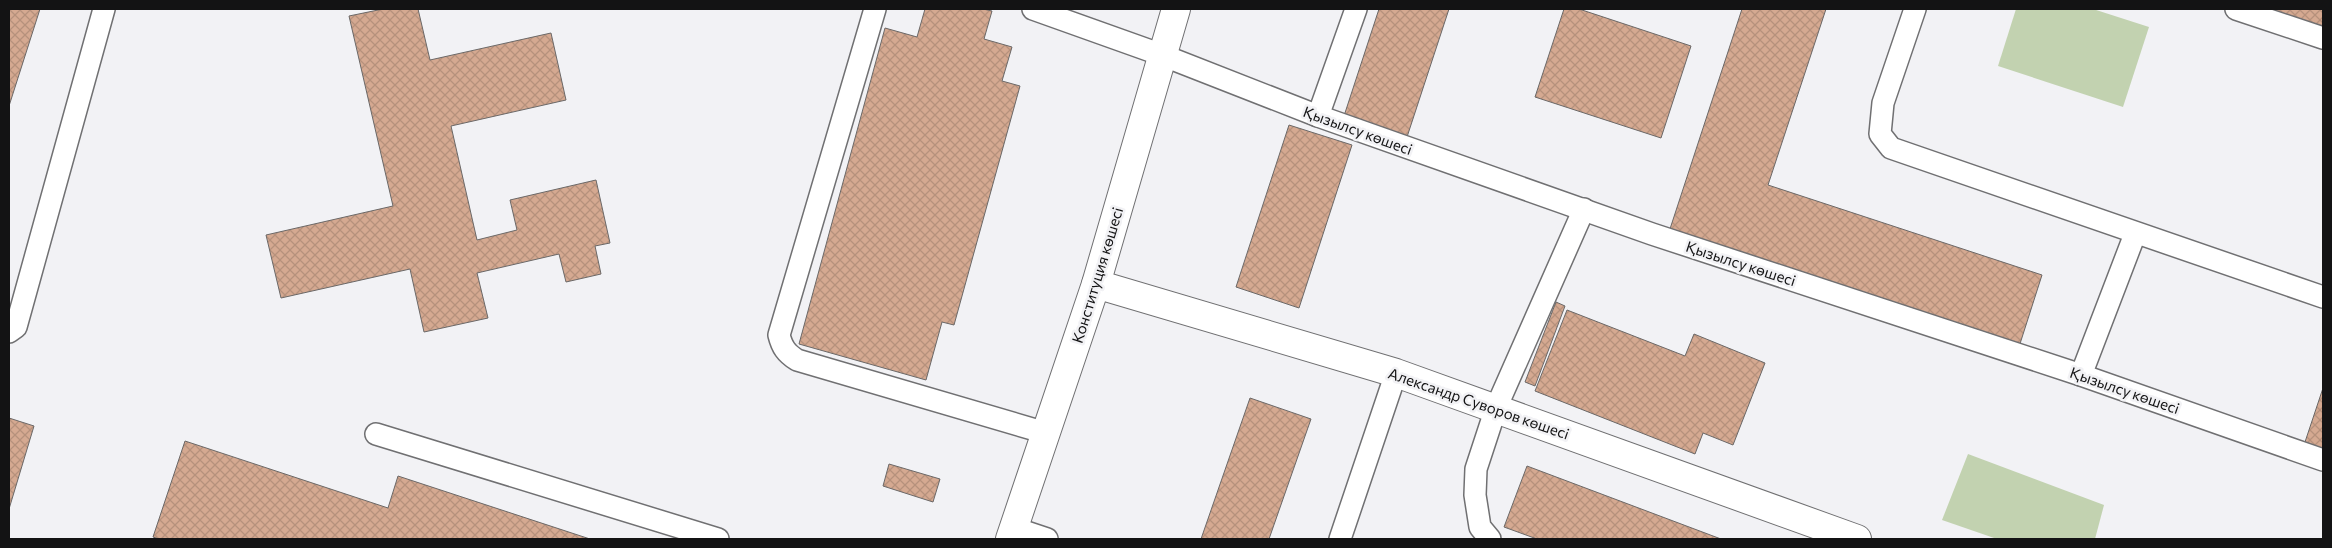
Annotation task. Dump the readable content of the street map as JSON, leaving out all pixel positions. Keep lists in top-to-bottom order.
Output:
{
  "streets": {
    "street": ["Конституция көшесі", "Александр Суворов көшесі"],
    "lane": ["Қызылсу көшесі"]
  },
  "crossings": [
    ["Қызылсу көшесі", "Конституция көшесі"],
    ["Конституция көшесі", "Александр Суворов көшесі"]
  ]
}
